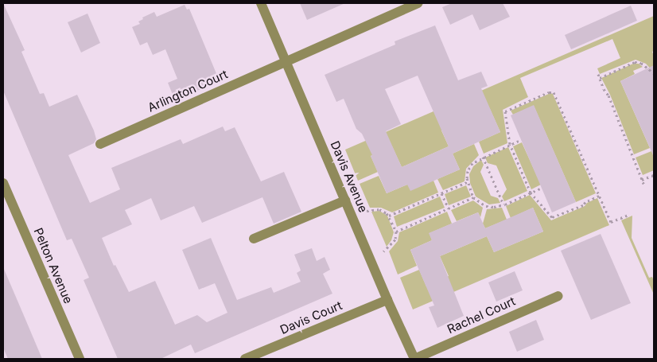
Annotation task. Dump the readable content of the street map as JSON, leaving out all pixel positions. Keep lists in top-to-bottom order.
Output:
{
  "streets": {
    "street": [
      "Arlington Court",
      "Davis Avenue",
      "Pelton Avenue",
      "Rachel Court",
      "Davis Court"
    ]
  },
  "crossings": [
    ["Arlington Court", "Davis Avenue"],
    ["Davis Avenue", "Rachel Court"],
    ["Davis Avenue", "Davis Court"]
  ]
}
